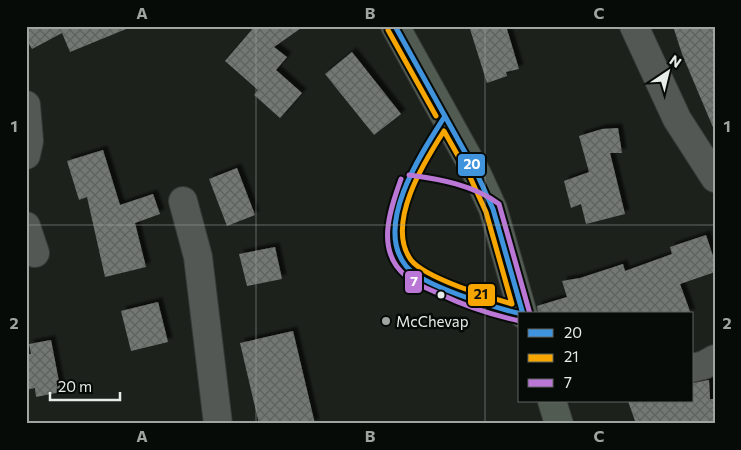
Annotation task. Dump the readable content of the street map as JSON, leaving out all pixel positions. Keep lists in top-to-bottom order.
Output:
{
  "places": ["McChevap"],
  "lines": ["transit line 20", "transit line 21", "transit line 7"],
  "legend": ["20", "21", "7"],
  "scale_bar": "20 m",
  "north": "top right",
  "grid": {
    "columns": ["A", "B", "C"],
    "rows": ["1", "2"]
  }
}
